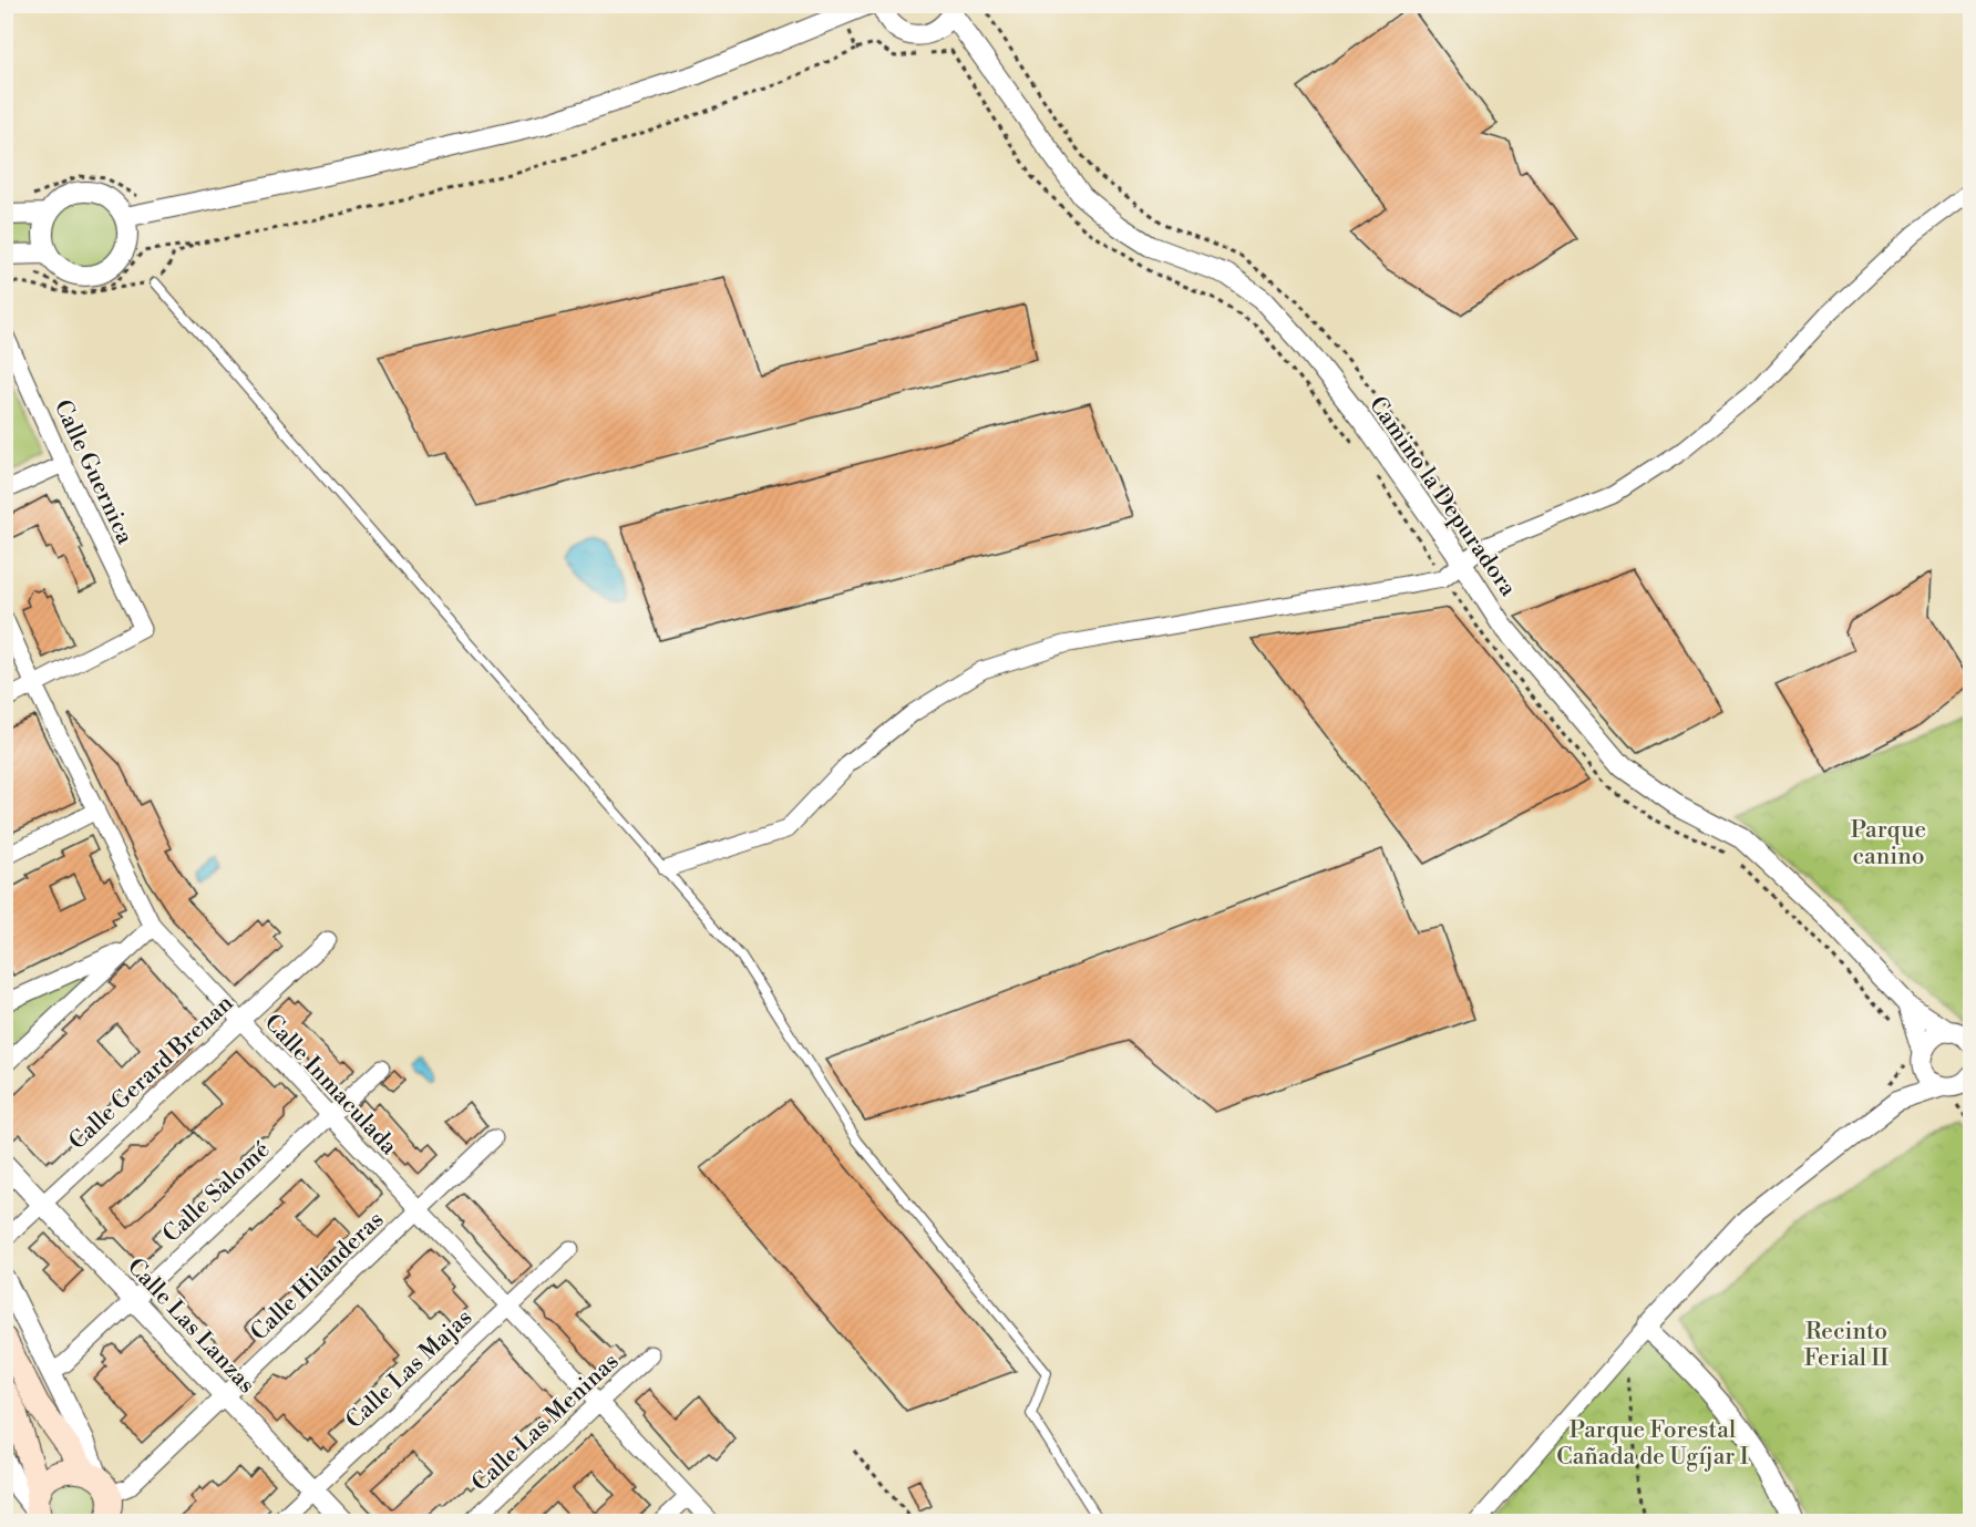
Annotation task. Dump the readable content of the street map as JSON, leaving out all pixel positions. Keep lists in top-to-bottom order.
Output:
{
  "streets": {
    "street": [
      "Calle Guernica",
      "Camino la Depuradora",
      "Calle Gerard Brenan",
      "Calle Inmaculada",
      "Calle Salomé",
      "Calle Hilanderas",
      "Calle Las Lanzas",
      "Calle Las Majas",
      "Calle Las Meninas"
    ]
  },
  "crossings": [
    ["Calle Guernica", "Calle Inmaculada"],
    ["Calle Gerard Brenan", "Calle Inmaculada"],
    ["Calle Gerard Brenan", "Calle Las Lanzas"],
    ["Calle Inmaculada", "Calle Salomé"],
    ["Calle Inmaculada", "Calle Hilanderas"],
    ["Calle Inmaculada", "Calle Las Majas"],
    ["Calle Inmaculada", "Calle Las Meninas"],
    ["Calle Salomé", "Calle Las Lanzas"],
    ["Calle Hilanderas", "Calle Las Lanzas"],
    ["Calle Las Lanzas", "Calle Las Majas"]
  ],
  "parks": ["Parque canino", "Recinto Ferial II", "Parque Forestal Cañada de Ugíjar I"]
}
